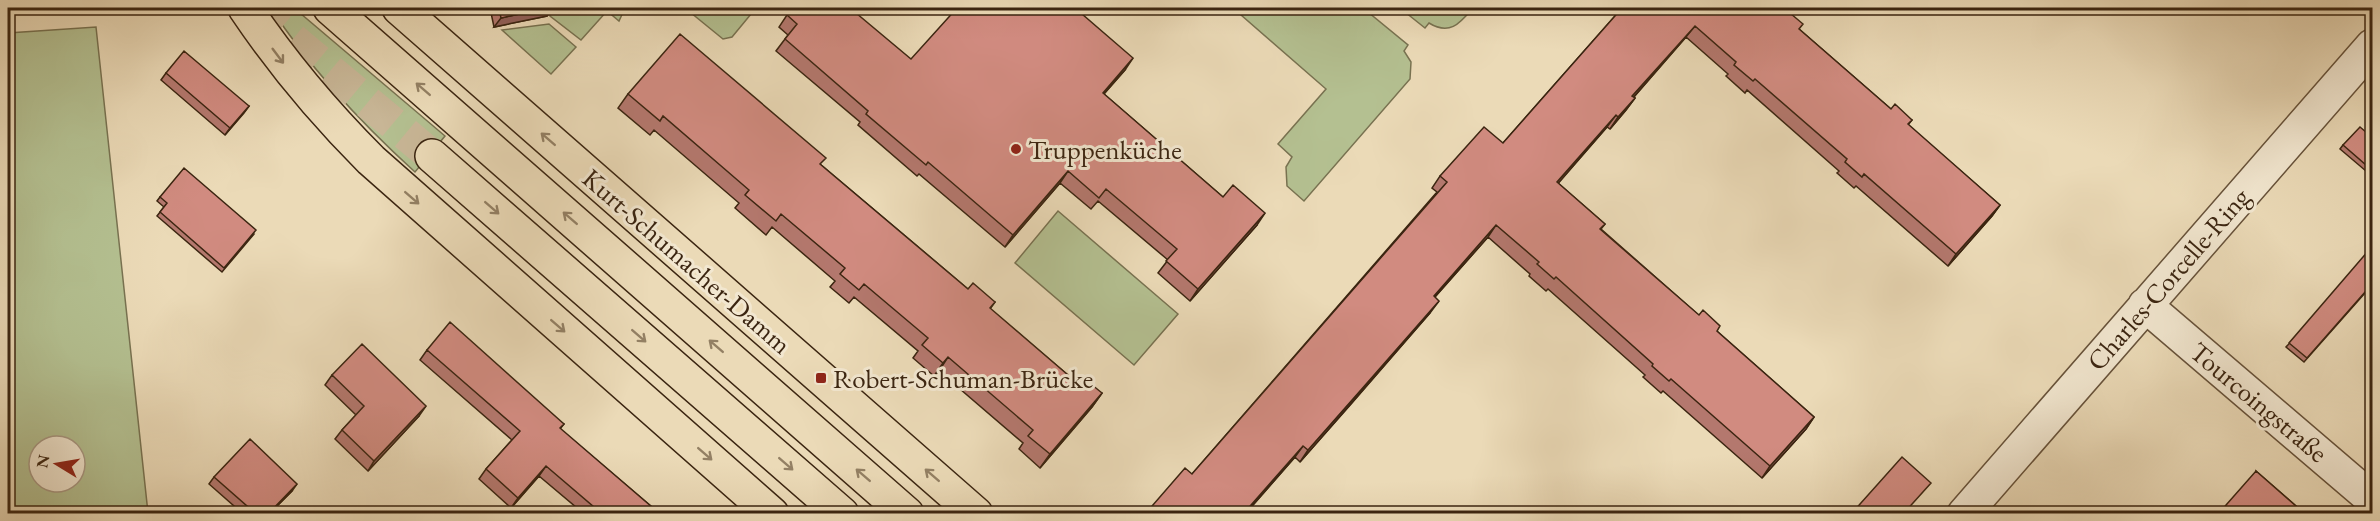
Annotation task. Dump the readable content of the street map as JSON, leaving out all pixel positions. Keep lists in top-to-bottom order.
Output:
{
  "streets": {
    "main road": ["Kurt-Schumacher-Damm"],
    "street": ["Charles-Corcelle-Ring", "Tourcoingstraße"]
  },
  "crossings": [
    ["Charles-Corcelle-Ring", "Tourcoingstraße"]
  ],
  "places": {
    "other": ["Truppenküche"],
    "transit": ["Robert-Schuman-Brücke"]
  },
  "north": "left"
}
